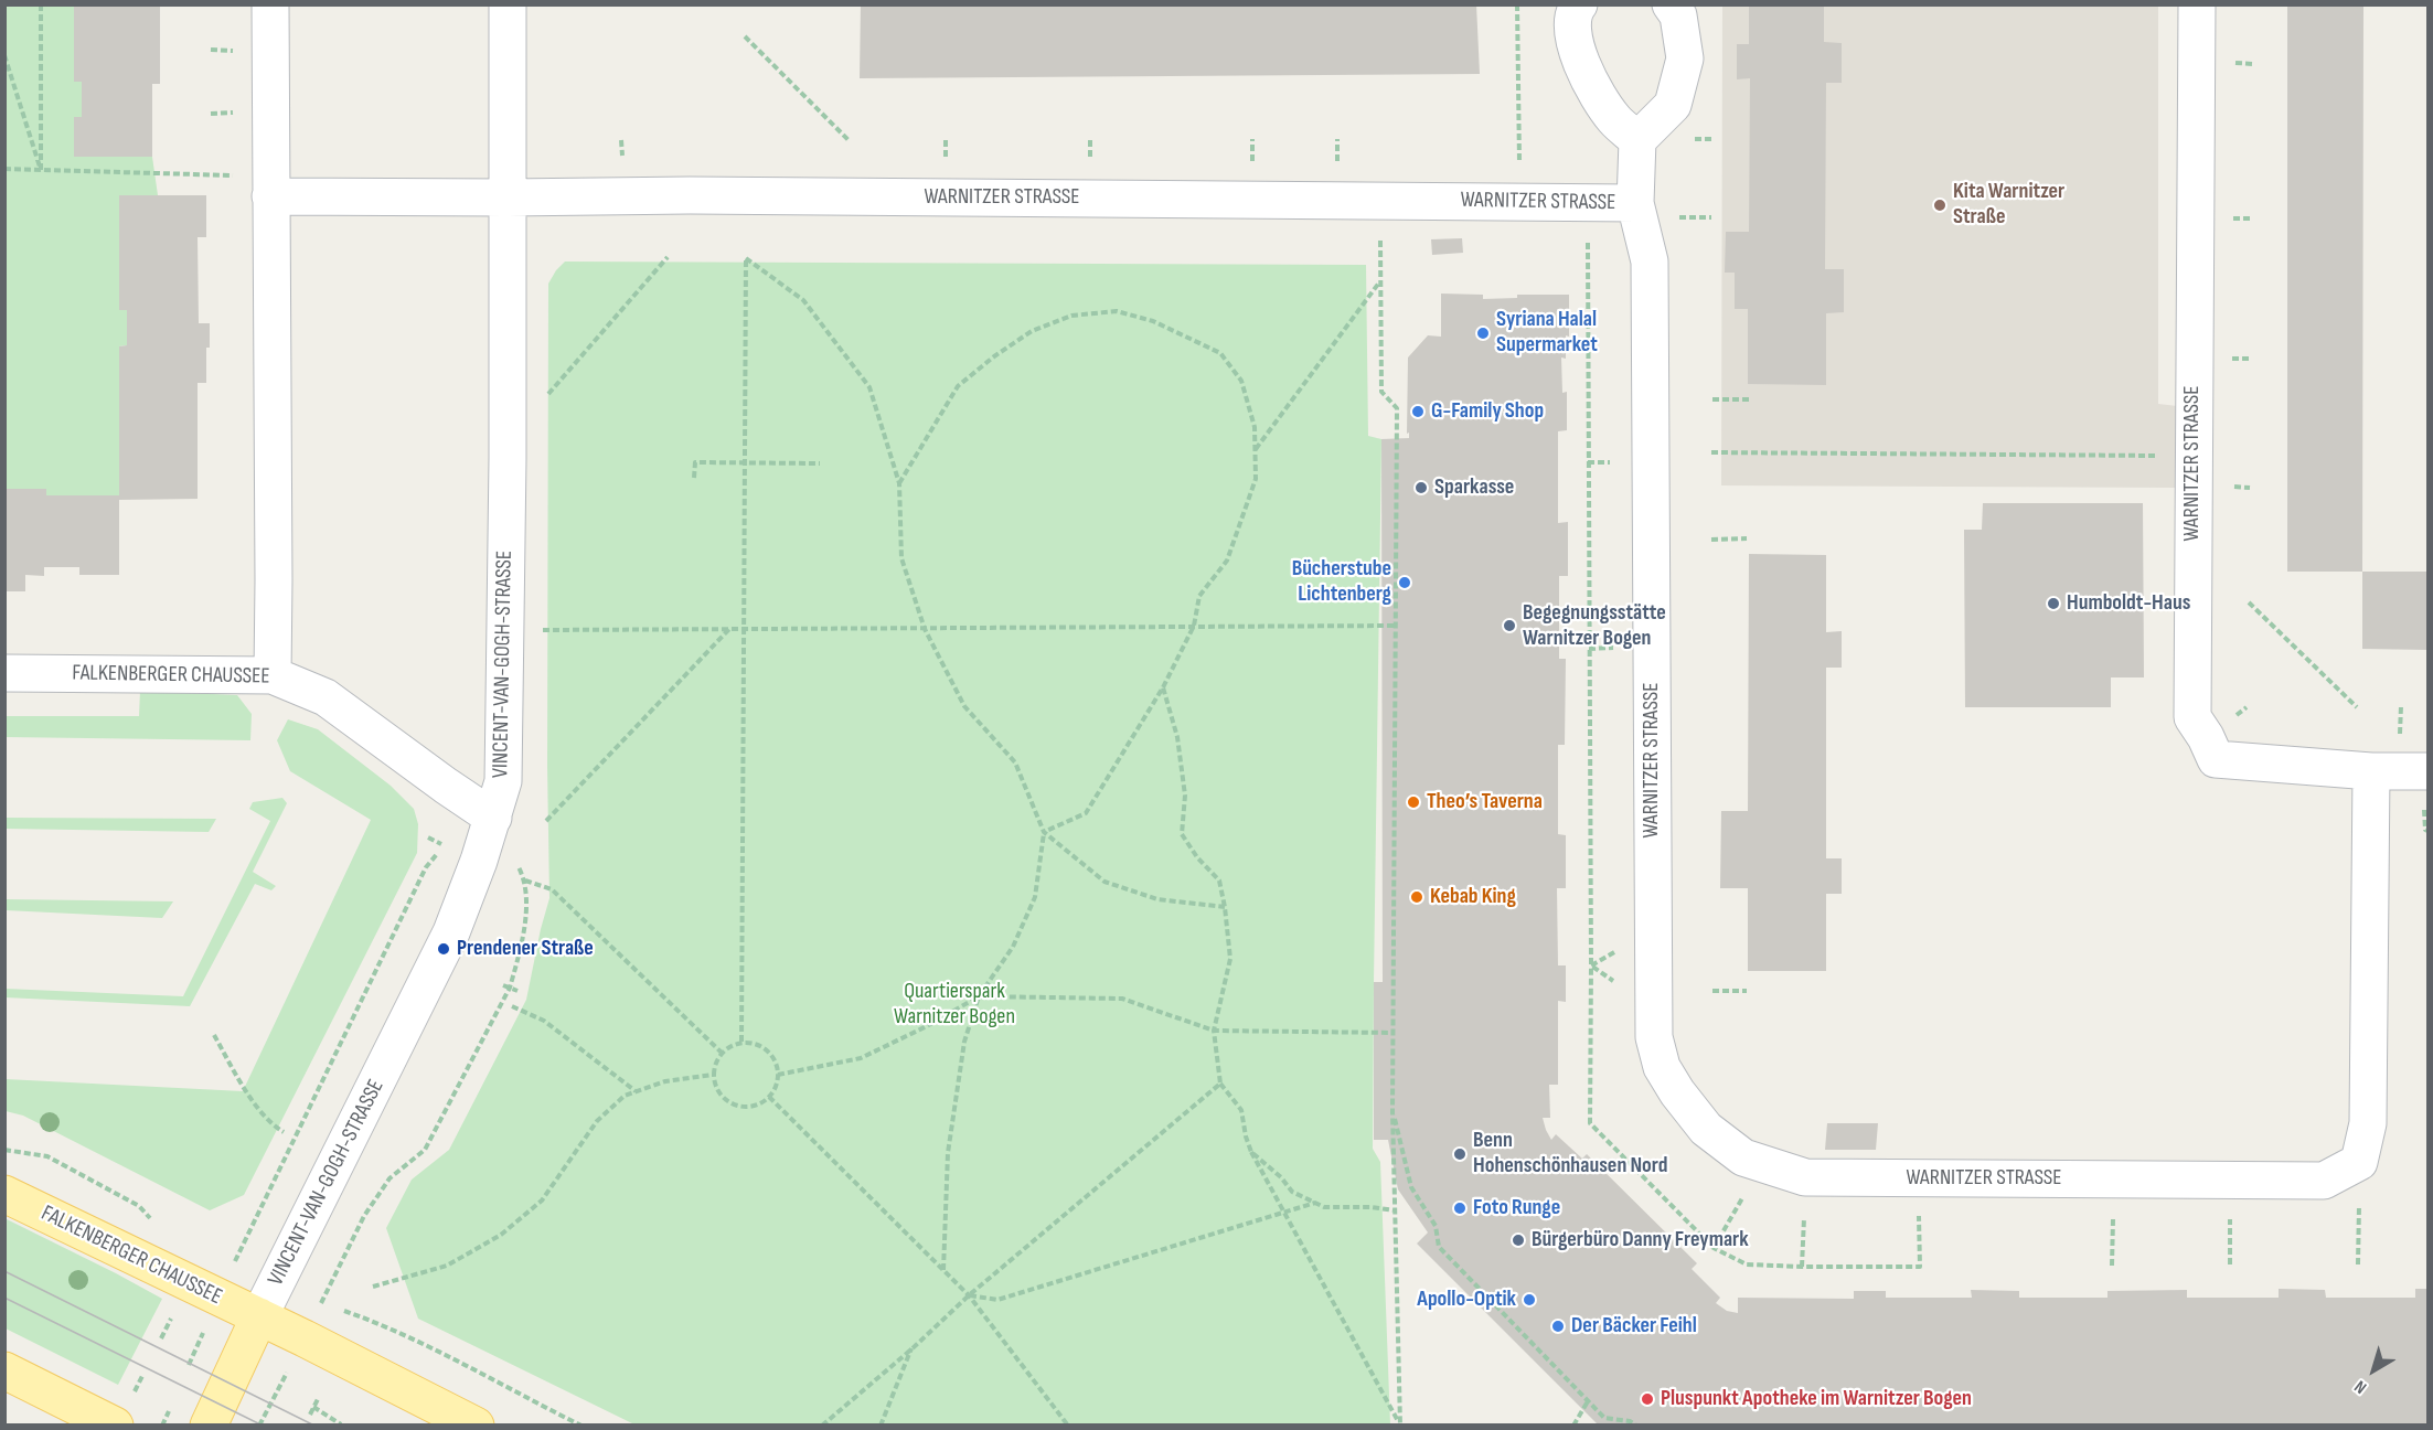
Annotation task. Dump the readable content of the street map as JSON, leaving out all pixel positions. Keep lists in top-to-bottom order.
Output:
{
  "streets": {
    "main road": ["FALKENBERGER CHAUSSEE"],
    "street": ["WARNITZER STRASSE", "VINCENT-VAN-GOGH-STRASSE"]
  },
  "crossings": [
    ["WARNITZER STRASSE", "VINCENT-VAN-GOGH-STRASSE"],
    ["VINCENT-VAN-GOGH-STRASSE", "FALKENBERGER CHAUSSEE"]
  ],
  "parks": ["Quartierspark Warnitzer Bogen"],
  "places": [
    "Kita Warnitzer Straße",
    "Syriana Halal Supermarket",
    "G-Family Shop",
    "Sparkasse",
    "Bücherstube Lichtenberg",
    "Humboldt-Haus",
    "Begegnungsstätte Warnitzer Bogen",
    "Theo’s Taverna",
    "Kebab King",
    "Prendener Straße",
    "Benn Hohenschönhausen Nord",
    "Foto Runge",
    "Bürgerbüro Danny Freymark",
    "Apollo-Optik",
    "Der Bäcker Feihl",
    "Pluspunkt Apotheke im Warnitzer Bogen"
  ],
  "north": "bottom left"
}
